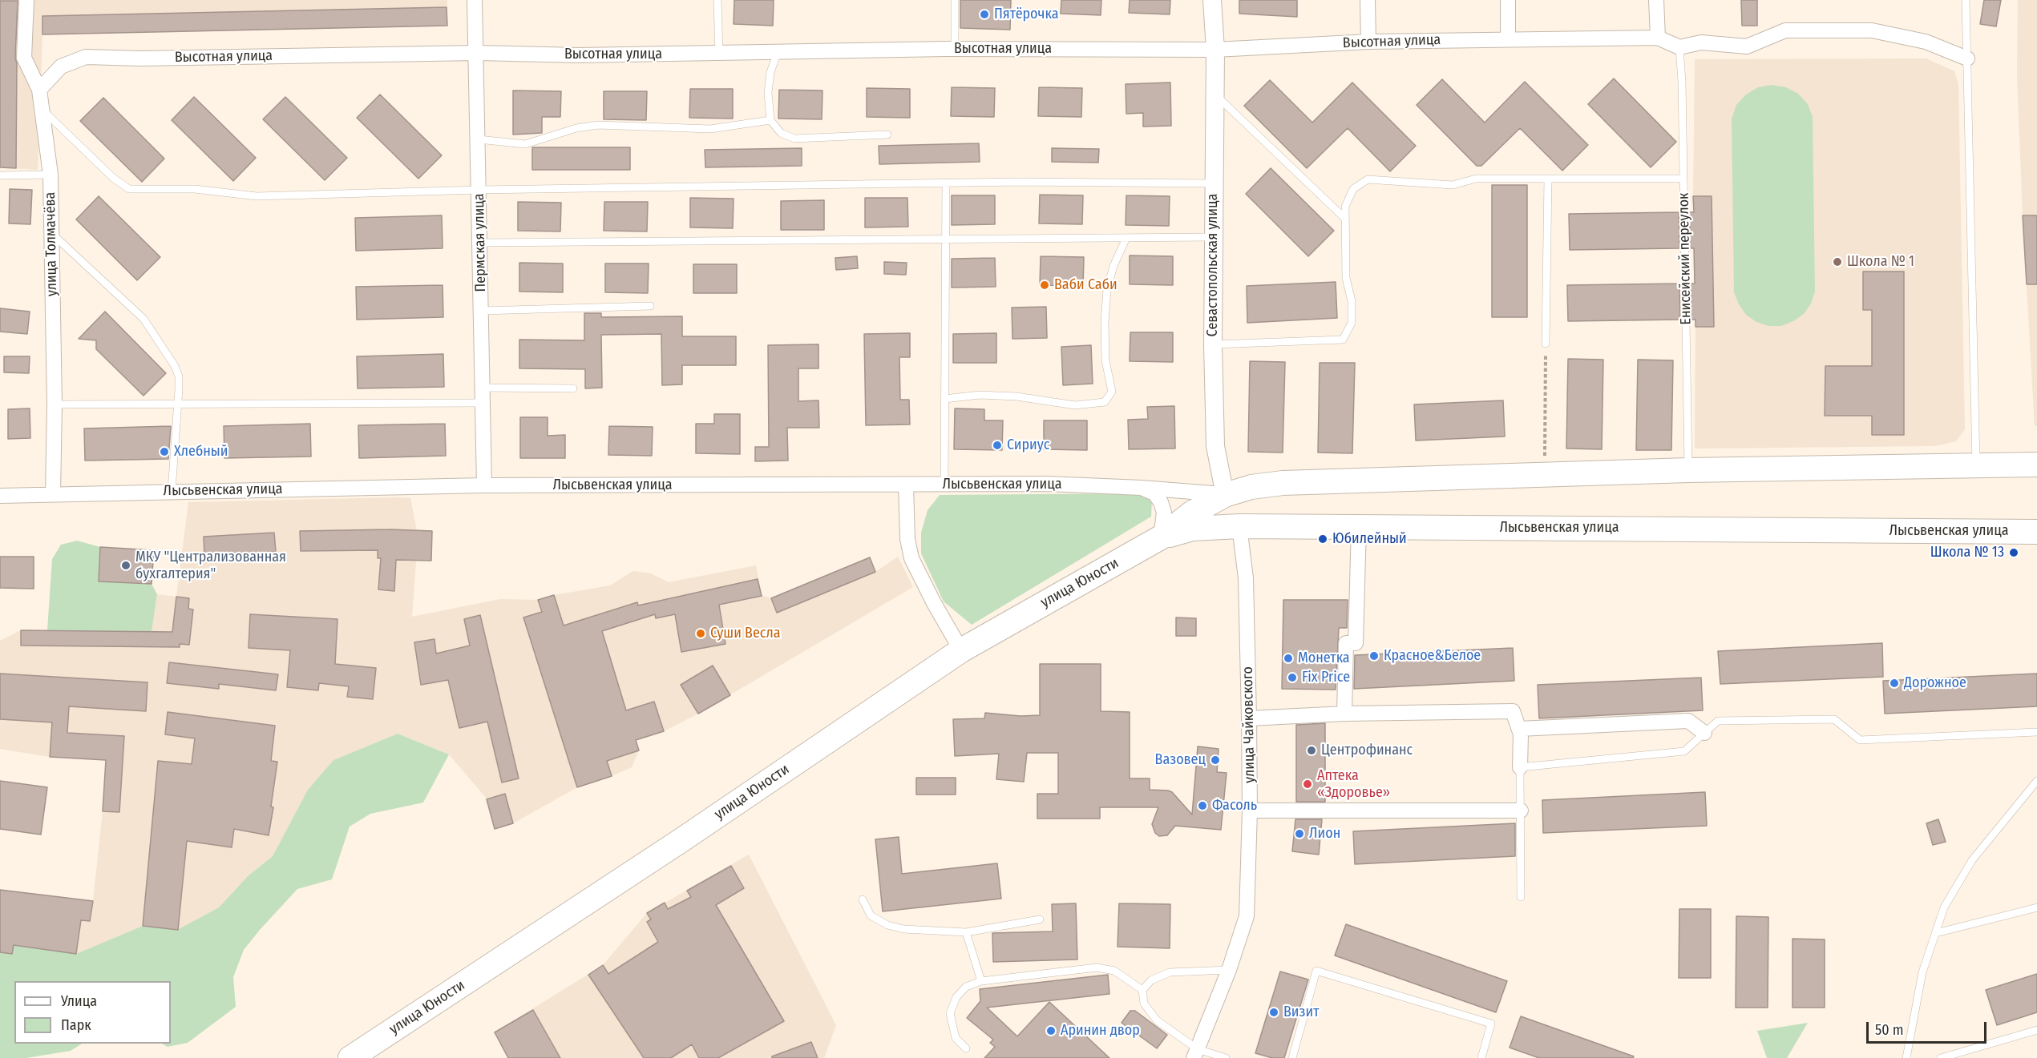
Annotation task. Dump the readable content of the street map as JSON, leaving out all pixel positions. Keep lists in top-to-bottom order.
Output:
{
  "streets": {
    "main road": ["Севастопольская улица", "Лысьвенская улица", "улица Юности"],
    "street": [
      "Высотная улица",
      "Пермская улица",
      "улица Толмачёва",
      "улица Чайковского"
    ],
    "lane": ["Енисейский переулок"]
  },
  "crossings": [
    ["Высотная улица", "Пермская улица"],
    ["Высотная улица", "улица Толмачёва"],
    ["Высотная улица", "Енисейский переулок"],
    ["Высотная улица", "Севастопольская улица"],
    ["Пермская улица", "Лысьвенская улица"],
    ["улица Толмачёва", "Лысьвенская улица"],
    ["Енисейский переулок", "Лысьвенская улица"],
    ["Севастопольская улица", "Лысьвенская улица"],
    ["Севастопольская улица", "улица Чайковского"],
    ["Лысьвенская улица", "улица Юности"],
    ["Лысьвенская улица", "улица Чайковского"]
  ],
  "places": [
    "Пятёрочка",
    "Школа № 1",
    "Ваби Саби",
    "Сириус",
    "Хлебный",
    "Юбилейный",
    "Школа № 13",
    "МКУ \"Централизованная бухгалтерия\"",
    "Суши Весла",
    "Красное&Белое",
    "Монетка",
    "Fix Price",
    "Дорожное",
    "Центрофинанс",
    "Вазовец",
    "Аптека «Здоровье»",
    "Фасоль",
    "Лион",
    "Визит",
    "Аринин двор"
  ],
  "legend": ["Улица", "Парк"],
  "scale_bar": "50 m"
}
